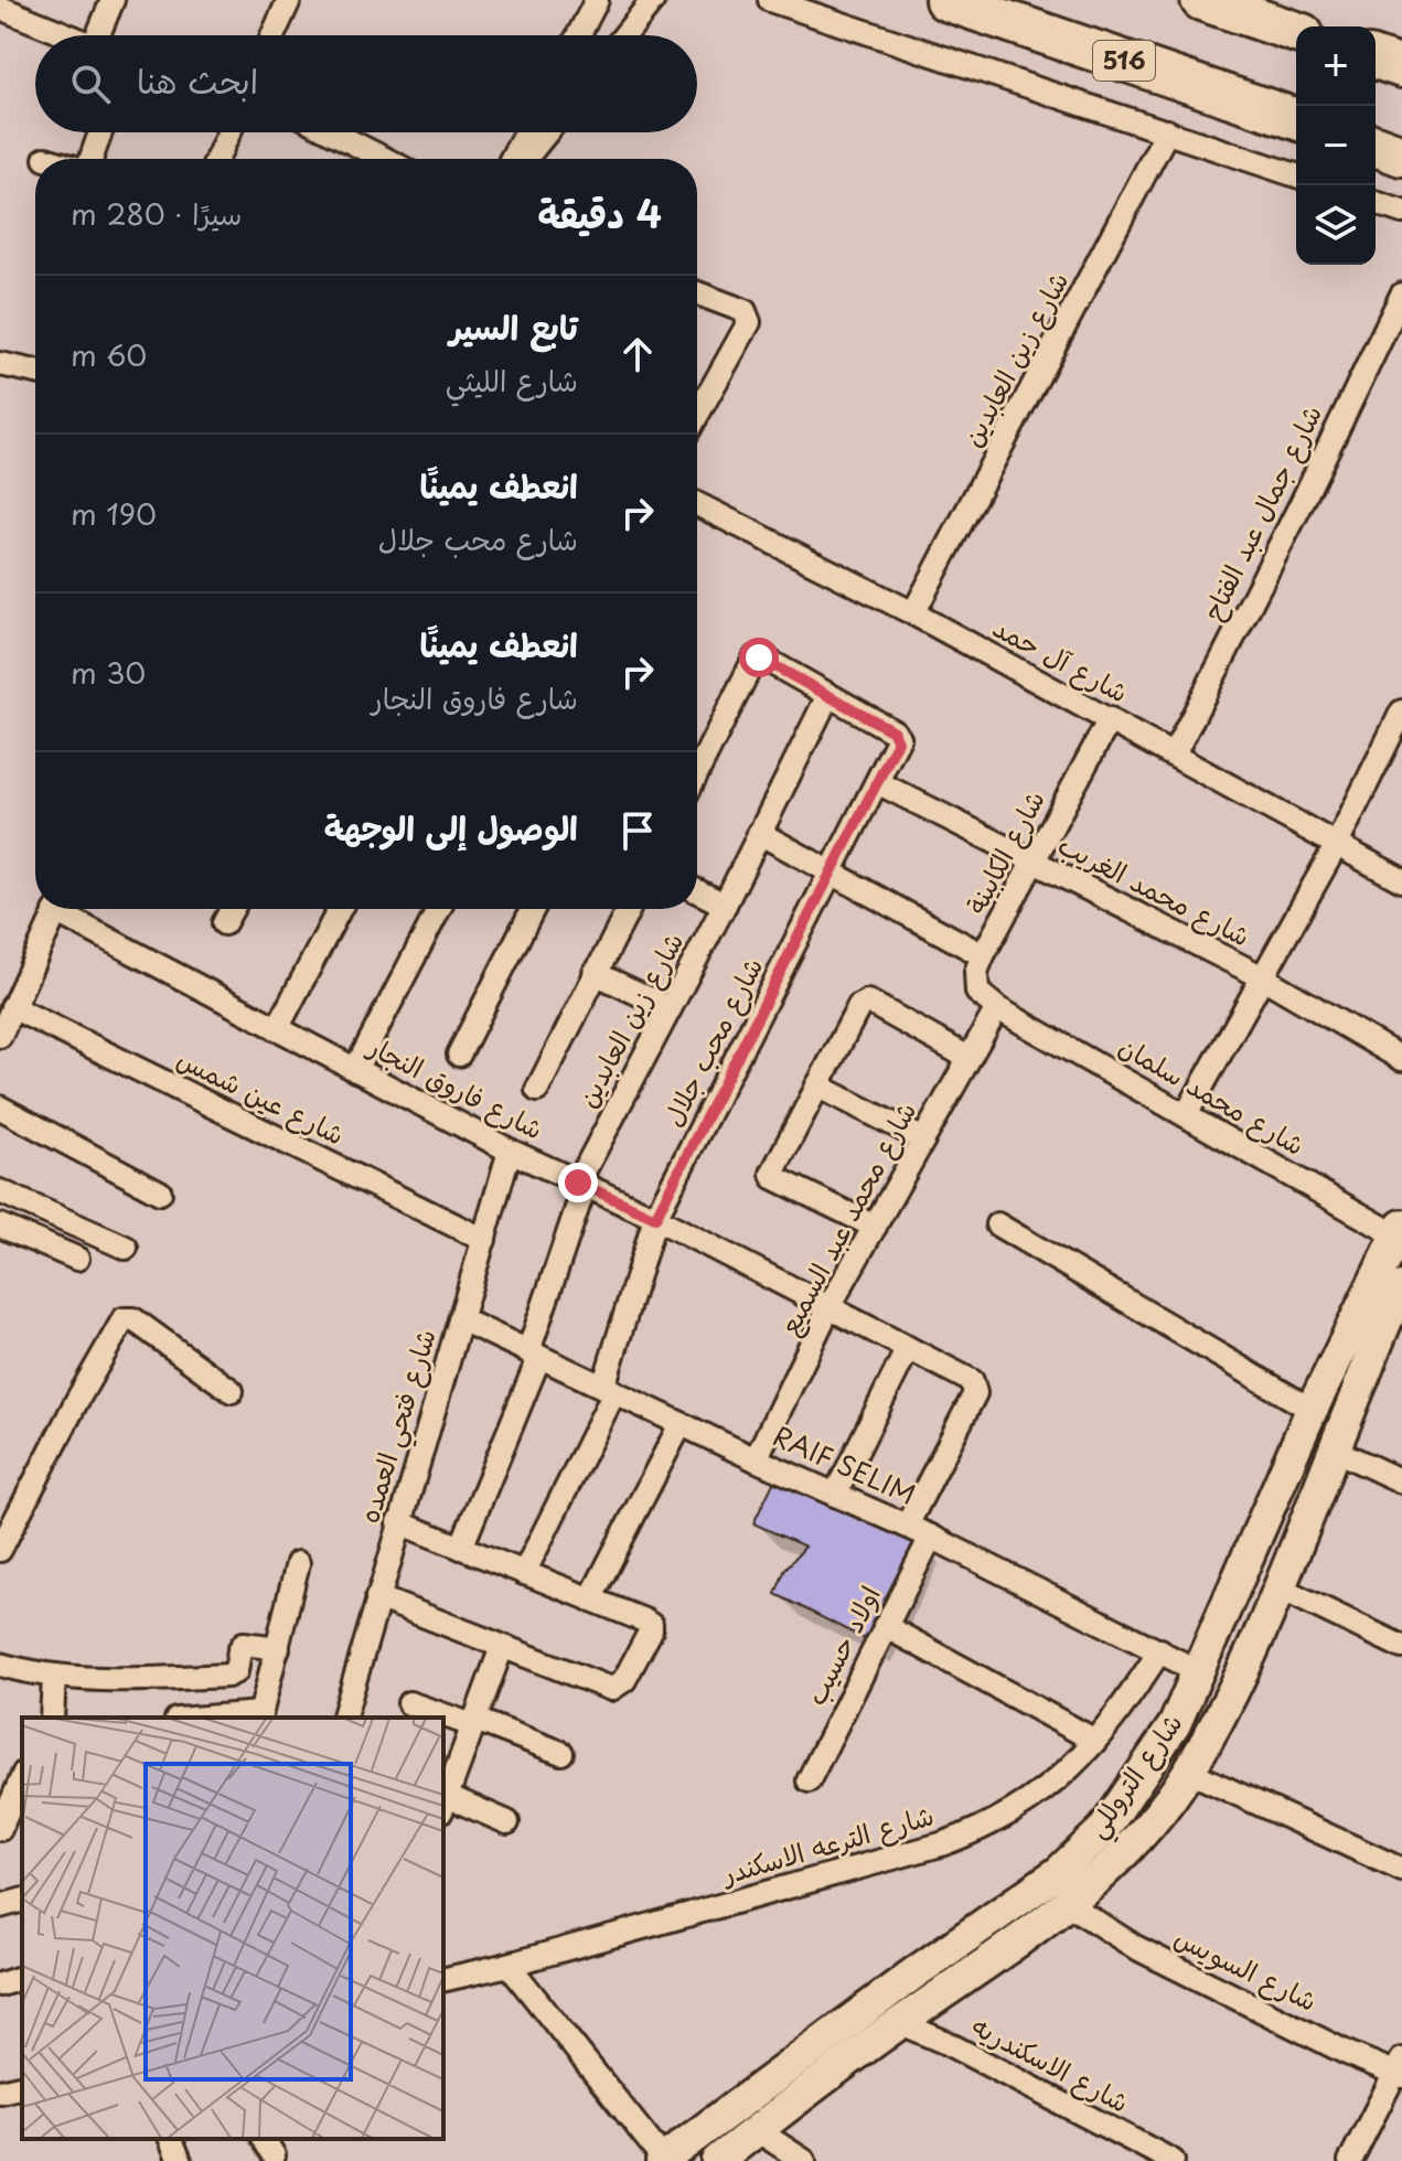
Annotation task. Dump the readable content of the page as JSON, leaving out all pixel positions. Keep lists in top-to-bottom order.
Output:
{
  "streets": {
    "highway": ["516"],
    "street": [
      "شارع زين العابدين",
      "شارع جمال عبد الفتاح",
      "شارع آل حمد",
      "شارع الكابينة",
      "شارع محمد الغريب",
      "شارع محب جلال",
      "شارع فاروق النجار",
      "شارع محمد سلمان",
      "شارع عين شمس",
      "شارع محمد عبد السميع",
      "شارع فتحي العمده",
      "RAIF SELIM",
      "اولاد حسيب",
      "شارع التروللي",
      "شارع الترعه الاسكندر",
      "شارع السويس",
      "شارع الاسكندريه"
    ]
  },
  "crossings": [
    ["شارع زين العابدين", "شارع آل حمد"],
    ["شارع زين العابدين", "شارع محب جلال"],
    ["شارع زين العابدين", "شارع فاروق النجار"],
    ["شارع زين العابدين", "RAIF SELIM"],
    ["شارع جمال عبد الفتاح", "شارع آل حمد"],
    ["شارع آل حمد", "شارع الكابينة"],
    ["شارع الكابينة", "شارع محمد الغريب"],
    ["شارع الكابينة", "شارع محمد سلمان"],
    ["شارع الكابينة", "شارع محمد عبد السميع"],
    ["شارع محمد الغريب", "شارع محب جلال"],
    ["شارع محب جلال", "شارع فاروق النجار"],
    ["شارع محب جلال", "RAIF SELIM"],
    ["شارع فاروق النجار", "شارع محمد عبد السميع"],
    ["شارع فاروق النجار", "شارع فتحي العمده"],
    ["شارع فاروق النجار", "RAIF SELIM"],
    ["شارع محمد سلمان", "شارع محمد عبد السميع"],
    ["شارع محمد سلمان", "شارع التروللي"],
    ["شارع عين شمس", "شارع فتحي العمده"],
    ["شارع محمد عبد السميع", "RAIF SELIM"],
    ["شارع فتحي العمده", "RAIF SELIM"],
    ["RAIF SELIM", "اولاد حسيب"],
    ["RAIF SELIM", "شارع التروللي"],
    ["RAIF SELIM", "شارع الترعه الاسكندر"],
    ["شارع التروللي", "شارع السويس"],
    ["شارع التروللي", "شارع الاسكندريه"]
  ],
  "page": {
    "map_buttons": ["+", "−"],
    "search": "ابحث هنا",
    "heading": ["4 دقيقة", "سيرًا · 280 m"],
    "list": [
      ["تابع السير", "شارع الليثي", "60 m"],
      ["انعطف يمينًا", "شارع محب جلال", "190 m"],
      ["انعطف يمينًا", "شارع فاروق النجار", "30 m"],
      "الوصول إلى الوجهة"
    ]
  }
}
